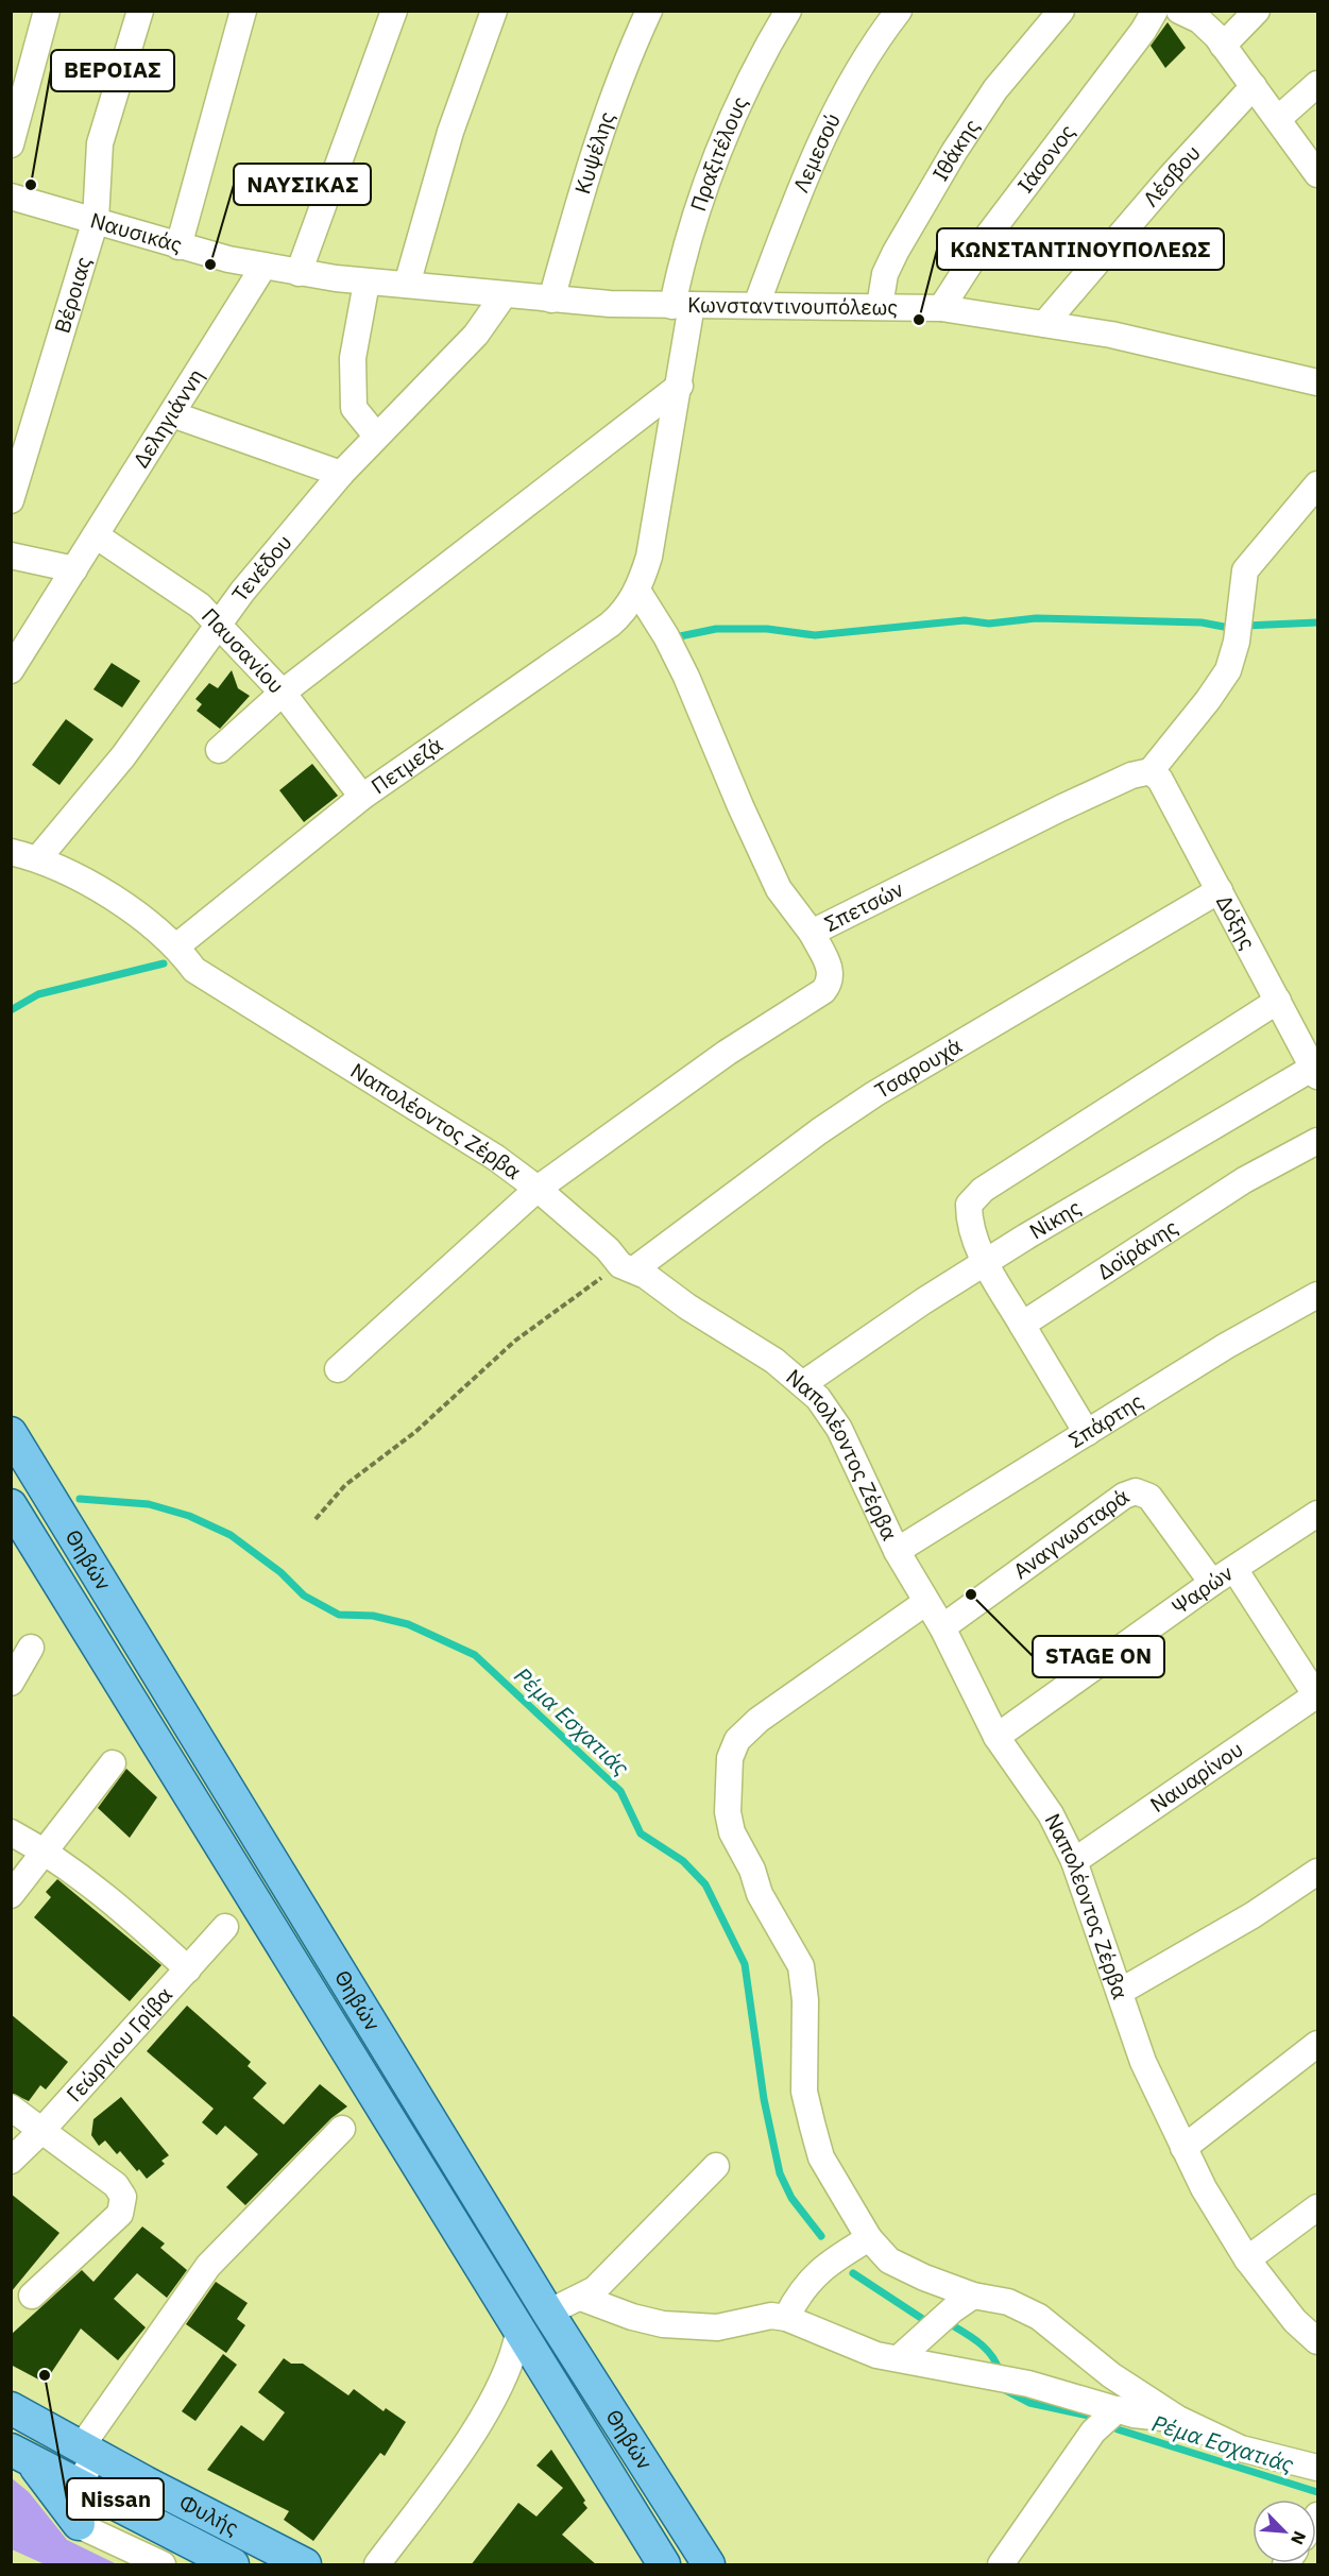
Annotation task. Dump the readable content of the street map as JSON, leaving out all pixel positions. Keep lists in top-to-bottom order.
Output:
{
  "streets": {
    "main road": ["Θηβών", "Φυλής"],
    "street": [
      "Ιθάκης",
      "Κυψέλης",
      "Λεμεσού",
      "Πραξιτέλους",
      "Ιάσονος",
      "Λέσβου",
      "Ναυσικάς",
      "Βέροιας",
      "Κωνσταντινουπόλεως",
      "Δεληγιάννη",
      "Τενέδου",
      "Παυσανίου",
      "Πετμεζά",
      "Σπετσών",
      "Δόξης",
      "Τσαρουχά",
      "Ναπολέοντος Ζέρβα",
      "Νίκης",
      "Δοϊράνης",
      "Σπάρτης",
      "Αναγνωσταρά",
      "Ψαρών",
      "Ναυαρίνου",
      "Γεώργιου Γρίβα"
    ]
  },
  "crossings": [
    ["Ιθάκης", "Κωνσταντινουπόλεως"],
    ["Κυψέλης", "Κωνσταντινουπόλεως"],
    ["Λεμεσού", "Κωνσταντινουπόλεως"],
    ["Πραξιτέλους", "Κωνσταντινουπόλεως"],
    ["Πραξιτέλους", "Πετμεζά"],
    ["Ιάσονος", "Κωνσταντινουπόλεως"],
    ["Λέσβου", "Κωνσταντινουπόλεως"],
    ["Ναυσικάς", "Βέροιας"],
    ["Ναυσικάς", "Κωνσταντινουπόλεως"],
    ["Ναυσικάς", "Δεληγιάννη"],
    ["Κωνσταντινουπόλεως", "Τενέδου"],
    ["Δεληγιάννη", "Παυσανίου"],
    ["Τενέδου", "Παυσανίου"],
    ["Τενέδου", "Ναπολέοντος Ζέρβα"],
    ["Παυσανίου", "Πετμεζά"],
    ["Πετμεζά", "Ναπολέοντος Ζέρβα"],
    ["Σπετσών", "Δόξης"],
    ["Σπετσών", "Ναπολέοντος Ζέρβα"],
    ["Δόξης", "Τσαρουχά"],
    ["Δόξης", "Νίκης"],
    ["Τσαρουχά", "Ναπολέοντος Ζέρβα"],
    ["Ναπολέοντος Ζέρβα", "Νίκης"],
    ["Ναπολέοντος Ζέρβα", "Σπάρτης"],
    ["Ναπολέοντος Ζέρβα", "Αναγνωσταρά"],
    ["Ναπολέοντος Ζέρβα", "Ψαρών"],
    ["Ναπολέοντος Ζέρβα", "Ναυαρίνου"],
    ["Αναγνωσταρά", "Ψαρών"]
  ],
  "water": ["Ρέμα Εσχατιάς"],
  "places": [
    "ΒΕΡΟΙΑΣ",
    "ΝΑΥΣΙΚΑΣ",
    "ΚΩΝΣΤΑΝΤΙΝΟΥΠΟΛΕΩΣ",
    "STAGE ON",
    "Nissan"
  ],
  "north": "bottom right"
}
